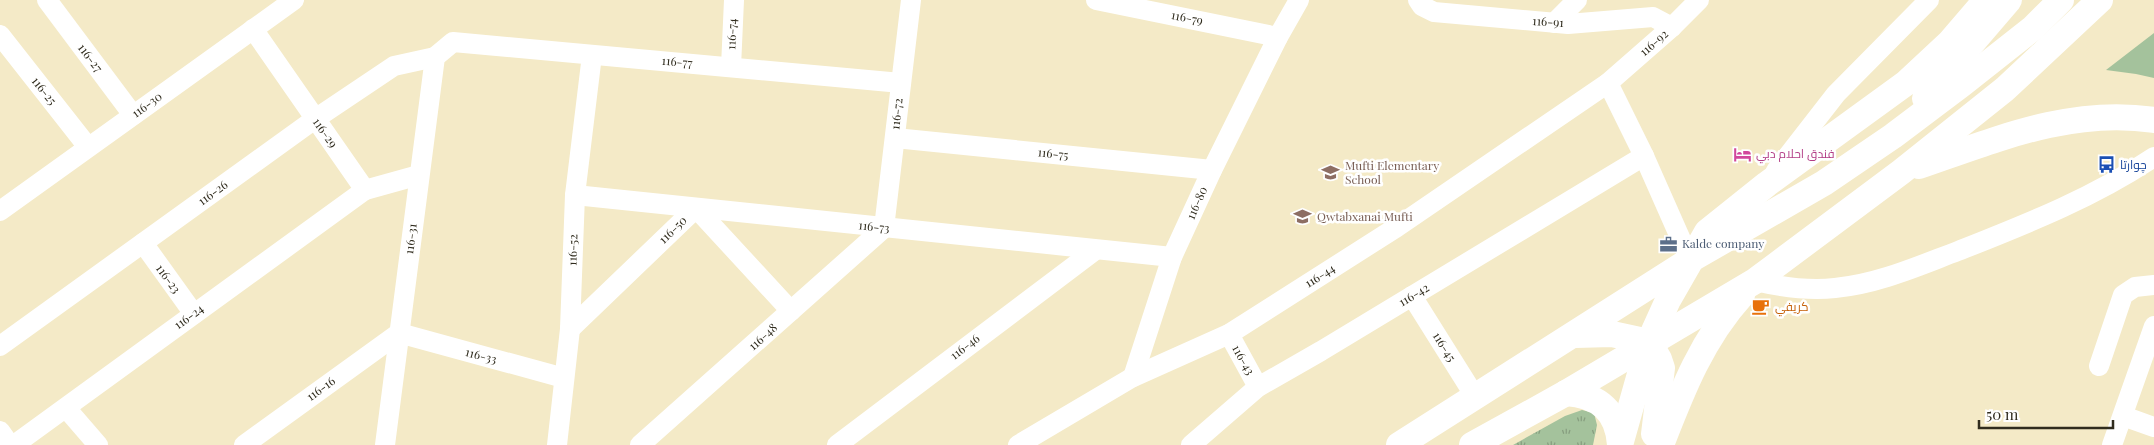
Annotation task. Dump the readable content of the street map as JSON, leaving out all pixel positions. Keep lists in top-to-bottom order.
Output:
{
  "streets": {
    "street": [
      "116-79",
      "116-91",
      "116-74",
      "116-92",
      "116-27",
      "116-77",
      "116-25",
      "116-30",
      "116-72",
      "116-29",
      "116-75",
      "116-26",
      "116-80",
      "116-73",
      "116-50",
      "116-31",
      "116-52",
      "116-44",
      "116-23",
      "116-42",
      "116-24",
      "116-48",
      "116-46",
      "116-45",
      "116-33",
      "116-43",
      "116-16"
    ]
  },
  "crossings": [
    ["116-79", "116-80"],
    ["116-91", "116-92"],
    ["116-74", "116-77"],
    ["116-92", "116-44"],
    ["116-27", "116-30"],
    ["116-77", "116-72"],
    ["116-77", "116-26"],
    ["116-77", "116-31"],
    ["116-77", "116-52"],
    ["116-25", "116-30"],
    ["116-30", "116-29"],
    ["116-72", "116-75"],
    ["116-72", "116-73"],
    ["116-72", "116-48"],
    ["116-29", "116-26"],
    ["116-29", "116-24"],
    ["116-75", "116-80"],
    ["116-26", "116-31"],
    ["116-26", "116-23"],
    ["116-80", "116-73"],
    ["116-80", "116-44"],
    ["116-73", "116-50"],
    ["116-73", "116-52"],
    ["116-73", "116-48"],
    ["116-73", "116-46"],
    ["116-50", "116-52"],
    ["116-50", "116-48"],
    ["116-31", "116-33"],
    ["116-31", "116-16"],
    ["116-52", "116-33"],
    ["116-44", "116-43"],
    ["116-23", "116-24"],
    ["116-42", "116-45"],
    ["116-42", "116-43"],
    ["116-33", "116-16"]
  ],
  "places": {
    "hotel": ["فندق احلام دبي"],
    "bus stop": ["چوارتا"],
    "school or university": ["Mufti Elementary School", "Qwtabxanai Mufti"],
    "office": ["Kalde company"],
    "cafe": ["كريفي"]
  },
  "scale_bar": "50 m"
}
